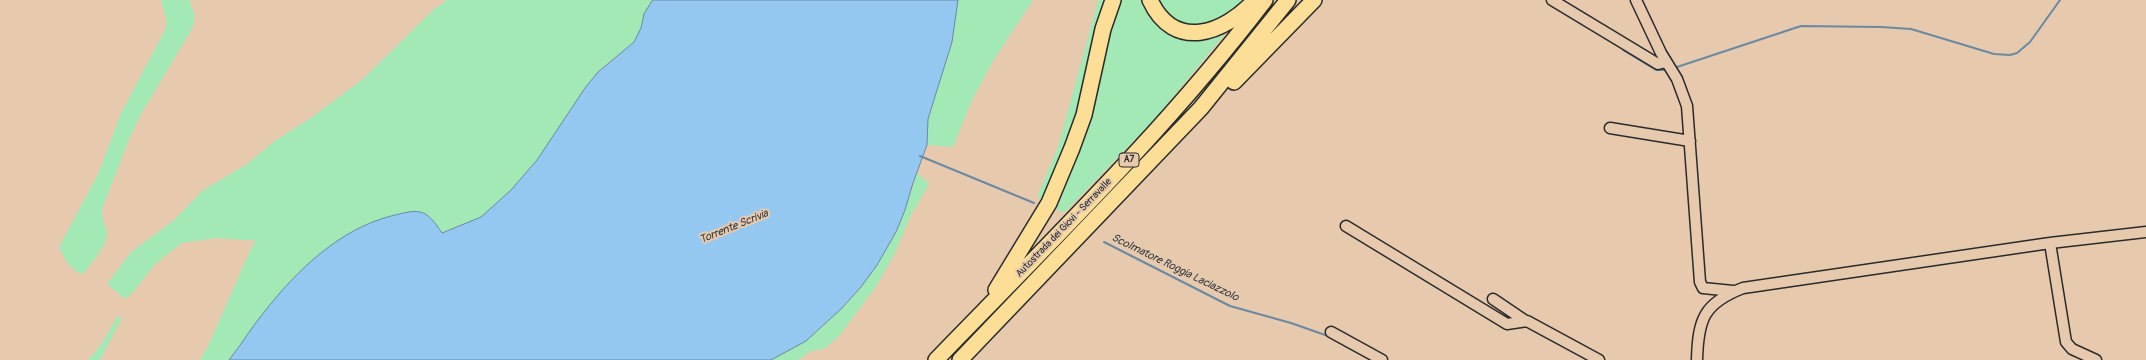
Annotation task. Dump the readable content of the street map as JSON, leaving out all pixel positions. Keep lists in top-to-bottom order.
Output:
{
  "streets": {
    "highway": ["A7", "Autostrada dei Giovi - Serravalle"]
  },
  "water": ["Torrente Scrivia", "Scolmatore Roggia Laciazzolo"]
}
